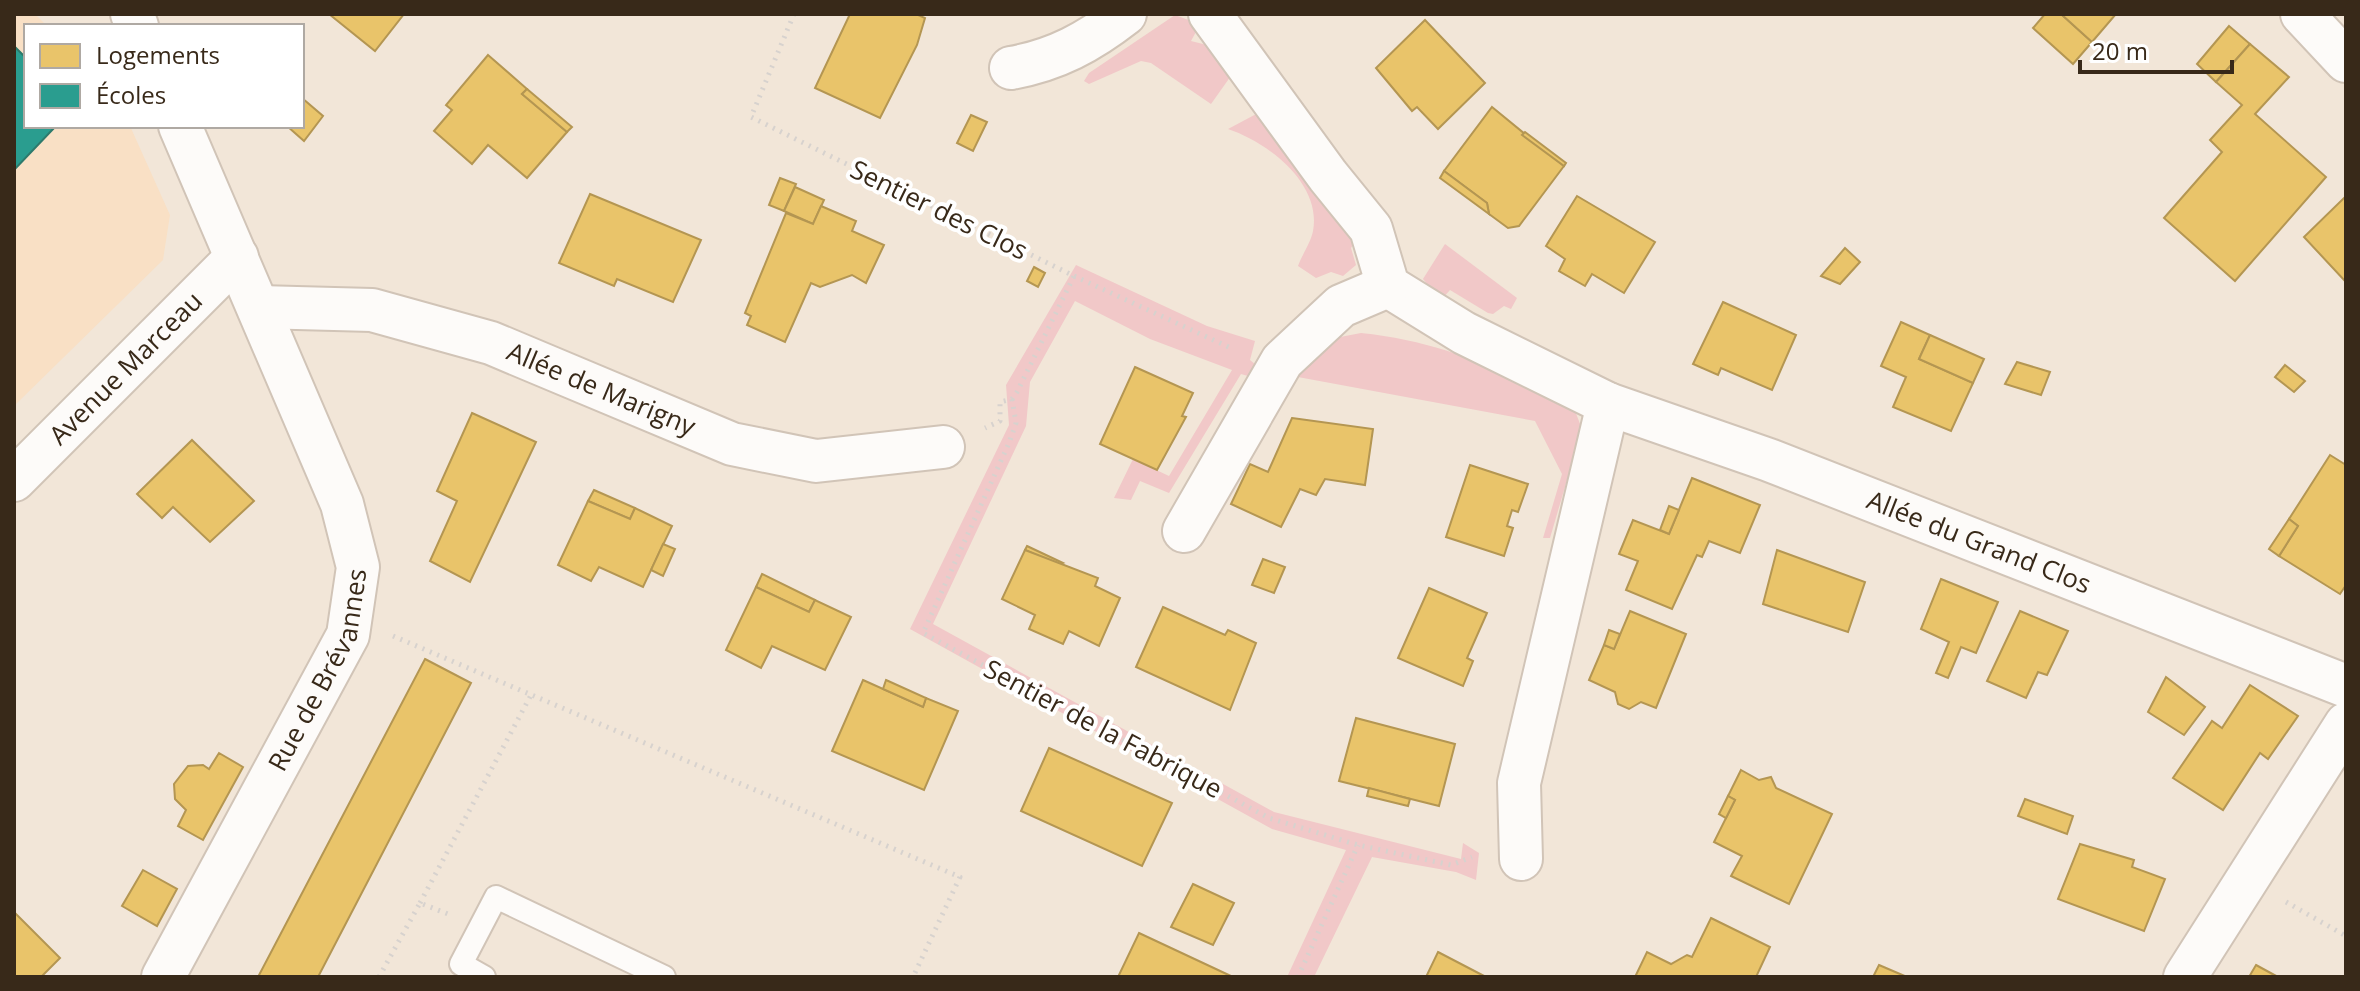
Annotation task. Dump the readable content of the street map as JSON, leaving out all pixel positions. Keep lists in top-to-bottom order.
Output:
{
  "streets": {
    "street": [
      "Avenue Marceau",
      "Allée de Marigny",
      "Allée du Grand Clos",
      "Rue de Brévannes"
    ],
    "path": ["Sentier des Clos", "Sentier de la Fabrique"]
  },
  "crossings": [
    ["Avenue Marceau", "Rue de Brévannes"],
    ["Allée de Marigny", "Rue de Brévannes"]
  ],
  "legend": ["Logements", "Écoles"],
  "scale_bar": "20 m"
}
